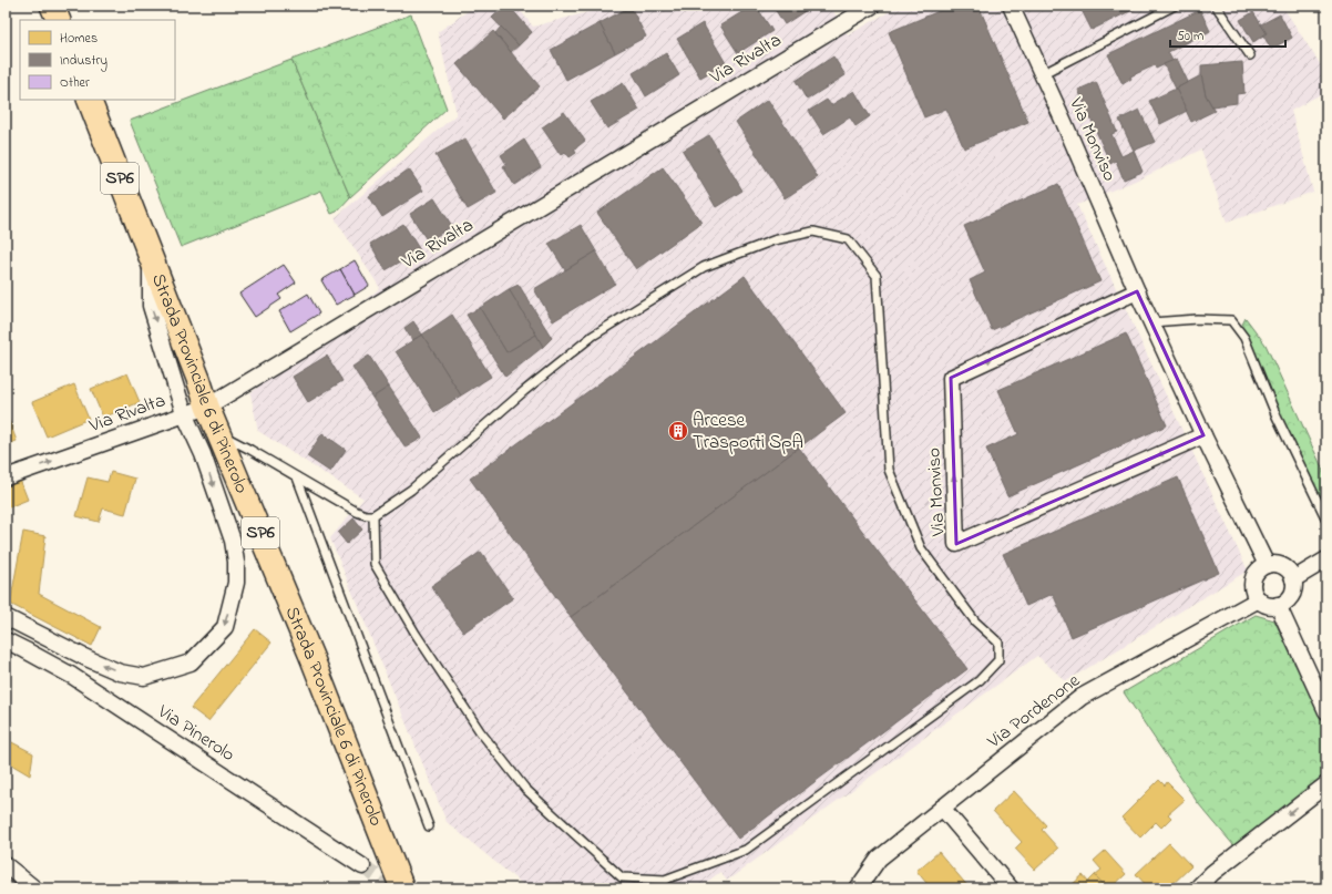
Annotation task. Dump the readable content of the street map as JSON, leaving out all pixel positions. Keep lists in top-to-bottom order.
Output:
{
  "streets": {
    "main road": ["SP6", "Strada Provinciale 6 di Pinerolo"],
    "street": [
      "Via Rivalta",
      "Via Monviso",
      "Via Pordenone",
      "Via Pinerolo"
    ]
  },
  "crossings": [
    ["Via Rivalta", "Strada Provinciale 6 di Pinerolo"],
    ["Via Monviso", "Via Pordenone"]
  ],
  "places": {
    "building": ["Arcese Trasporti SpA"]
  },
  "legend": ["Homes", "Industry", "Other"],
  "scale_bar": "50 m"
}
